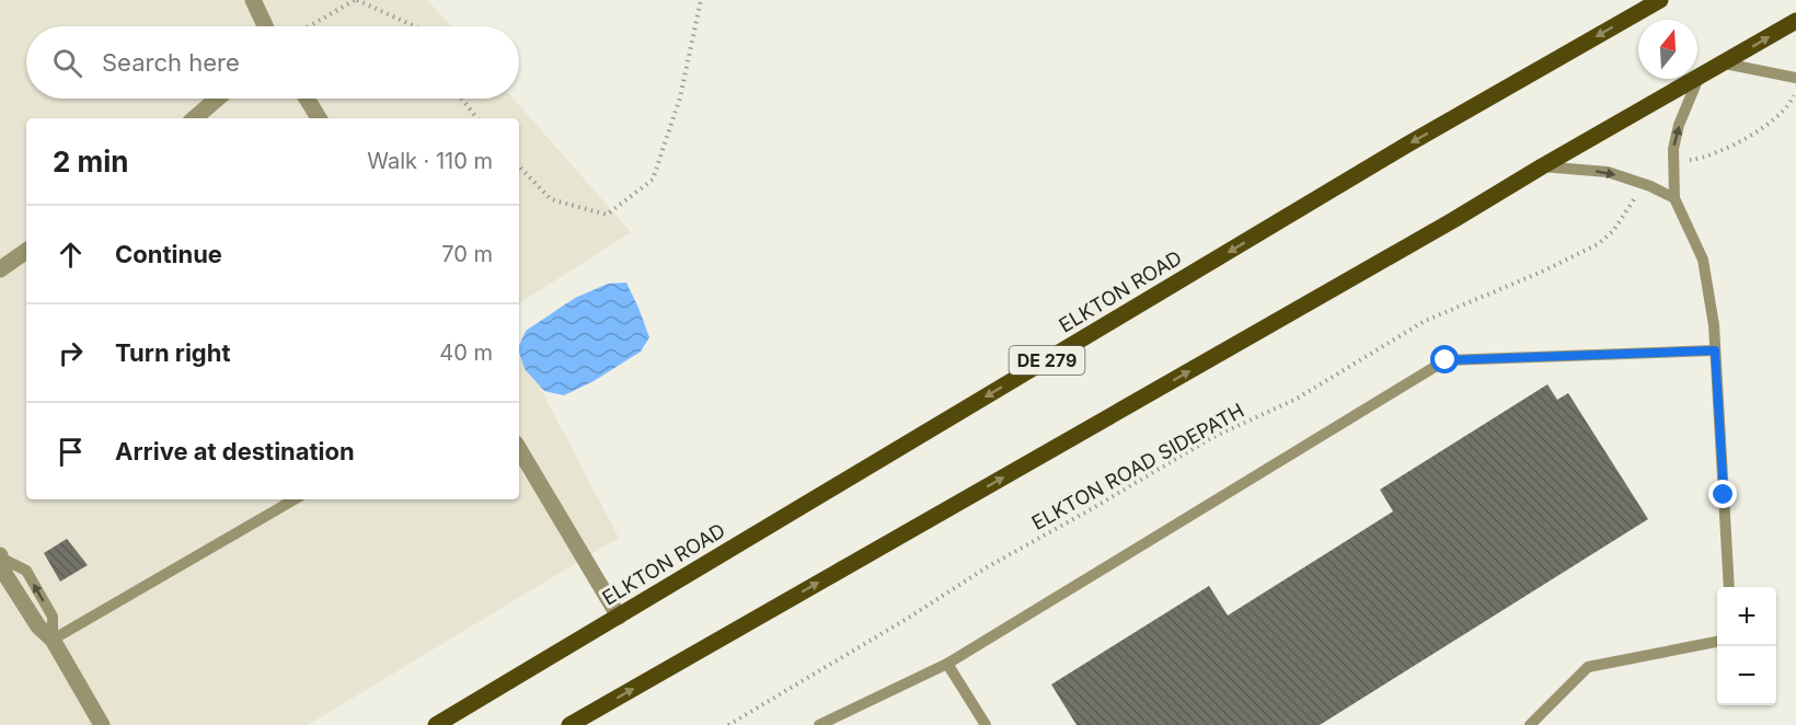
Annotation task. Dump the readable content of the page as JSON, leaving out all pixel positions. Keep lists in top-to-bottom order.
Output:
{
  "streets": {
    "main road": ["ELKTON ROAD", "DE 279"],
    "path": ["ELKTON ROAD SIDEPATH"]
  },
  "north": "top",
  "page": {
    "search": "Search here",
    "heading": ["2 min", "Walk · 110 m"],
    "list": [
      ["Continue", "70 m"],
      ["Turn right", "40 m"],
      "Arrive at destination"
    ],
    "map_buttons": ["+", "−"]
  }
}
